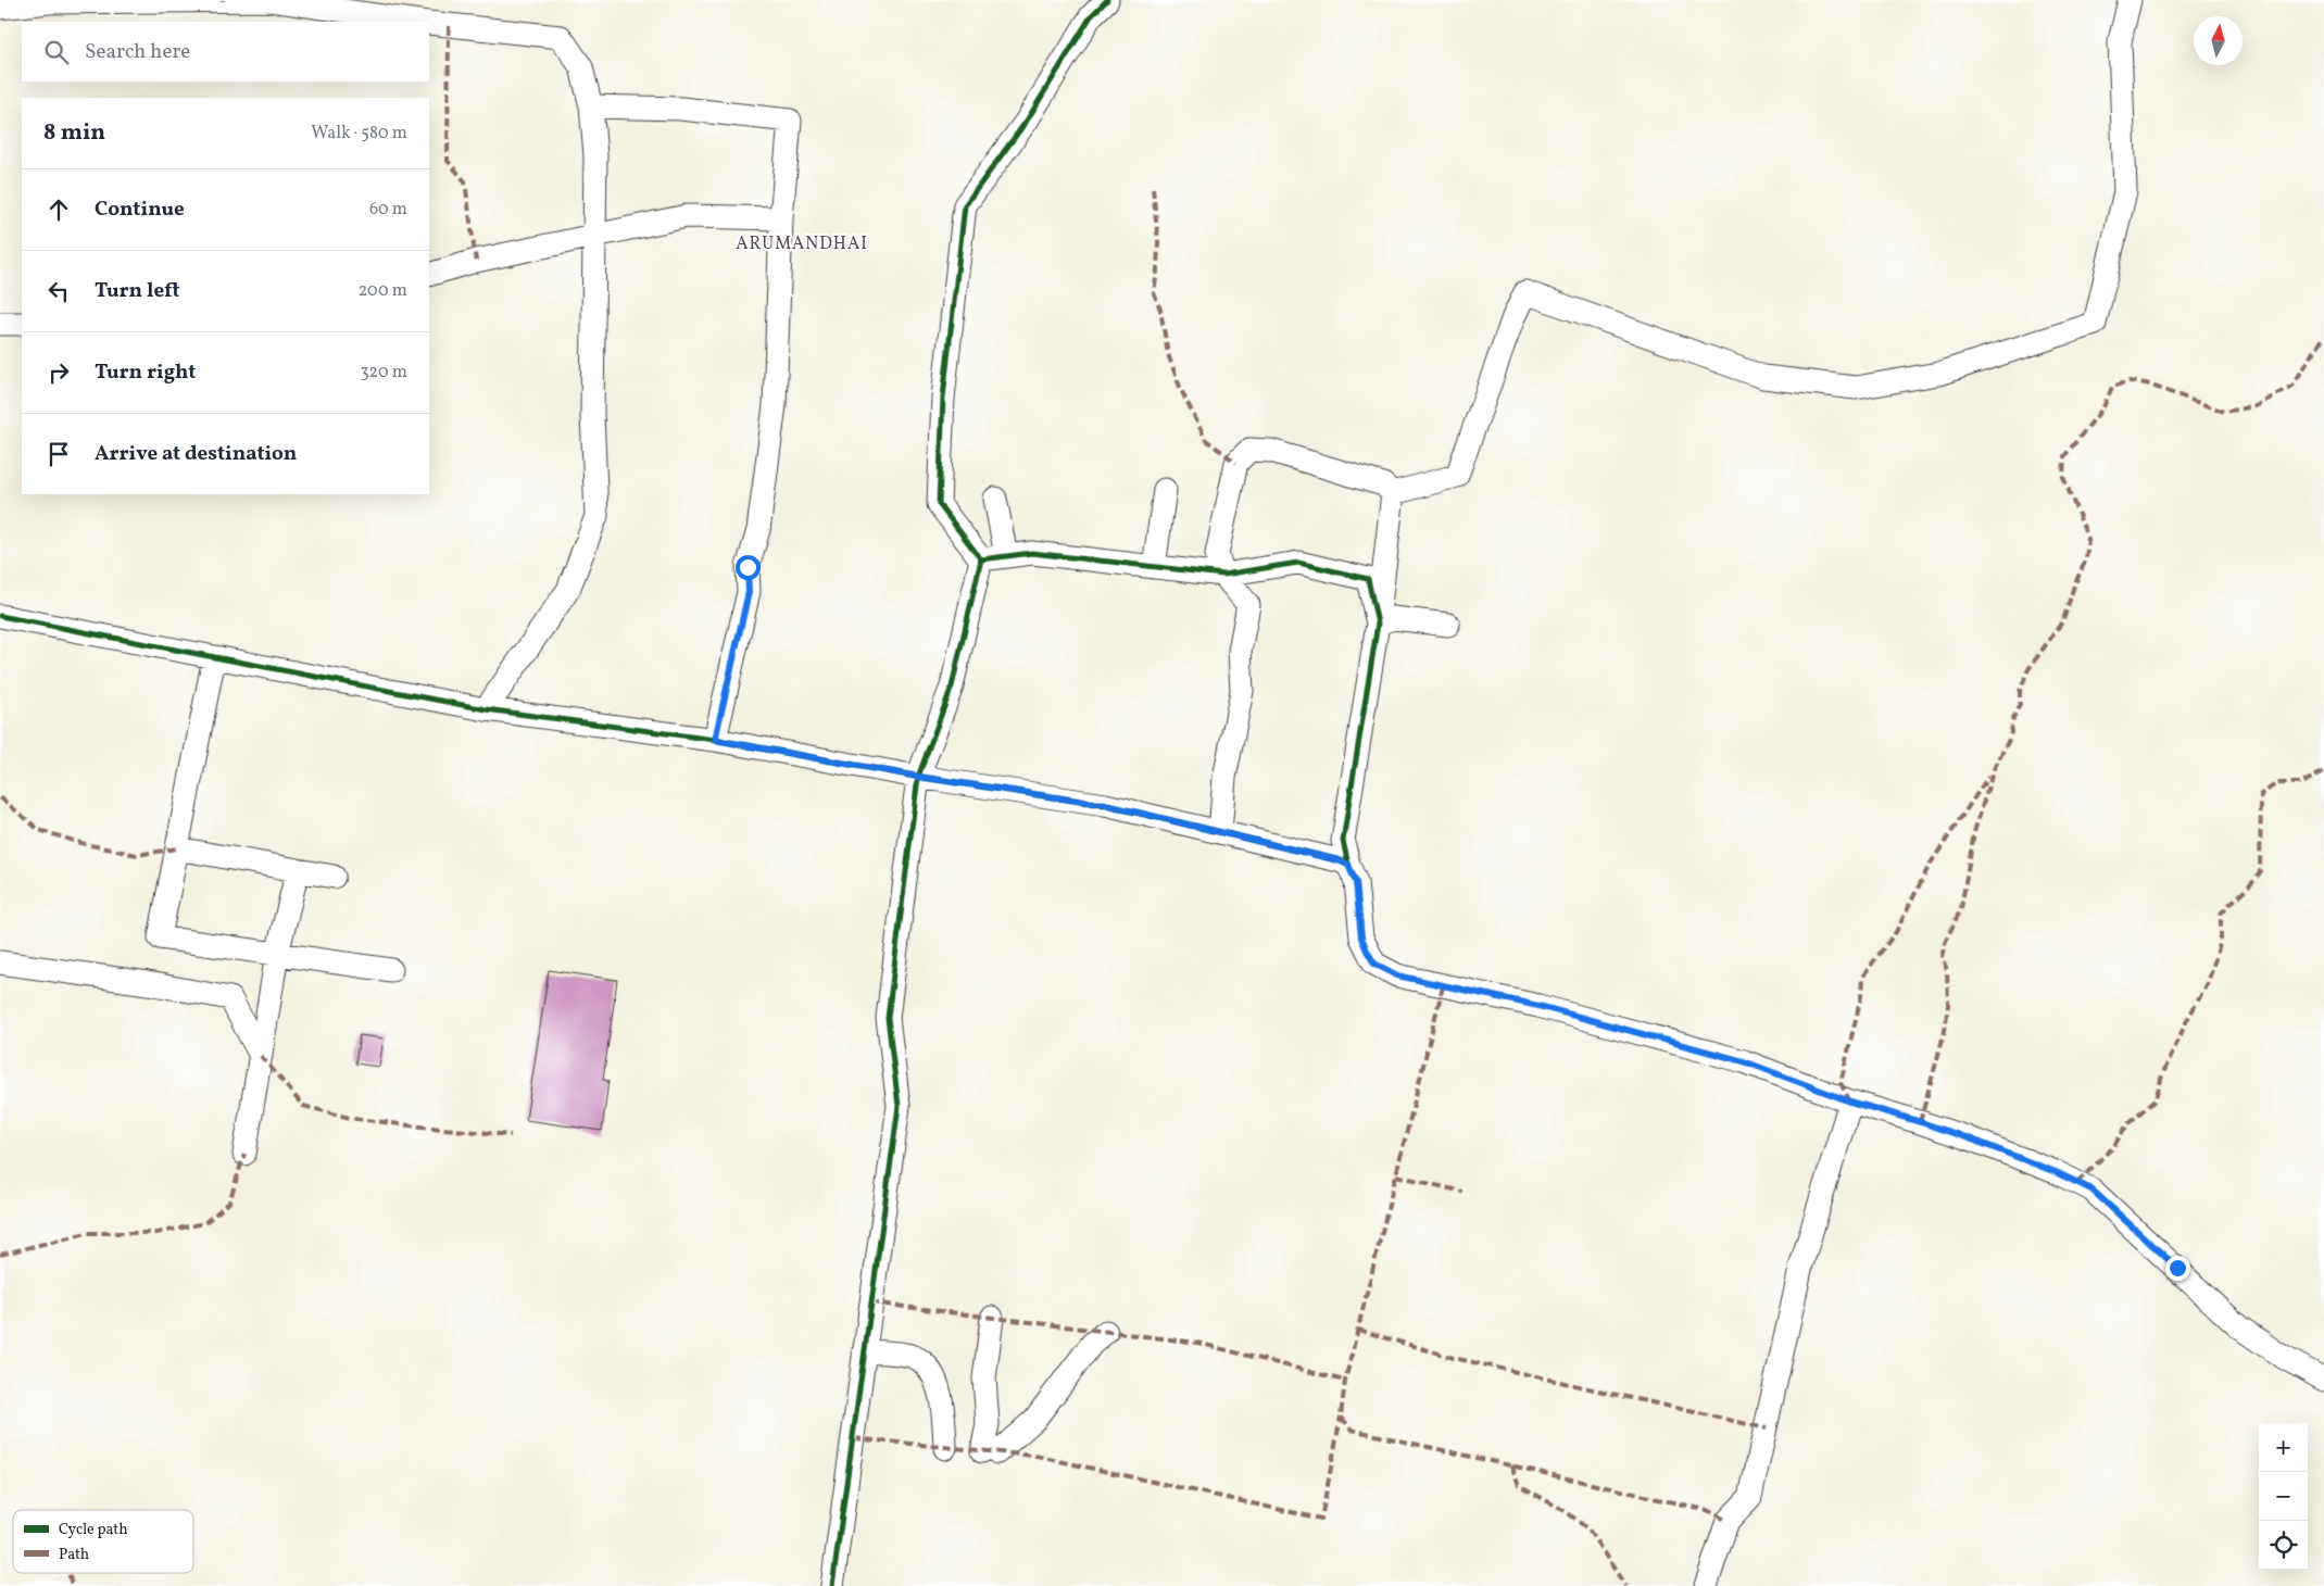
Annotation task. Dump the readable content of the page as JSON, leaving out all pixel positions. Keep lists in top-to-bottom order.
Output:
{
  "districts": ["ARUMANDHAI"],
  "legend": ["Cycle path", "Path"],
  "north": "top",
  "page": {
    "search": "Search here",
    "heading": ["8 min", "Walk · 580 m"],
    "list": [
      ["Continue", "60 m"],
      ["Turn left", "200 m"],
      ["Turn right", "320 m"],
      "Arrive at destination"
    ],
    "map_buttons": ["+", "−"]
  }
}
